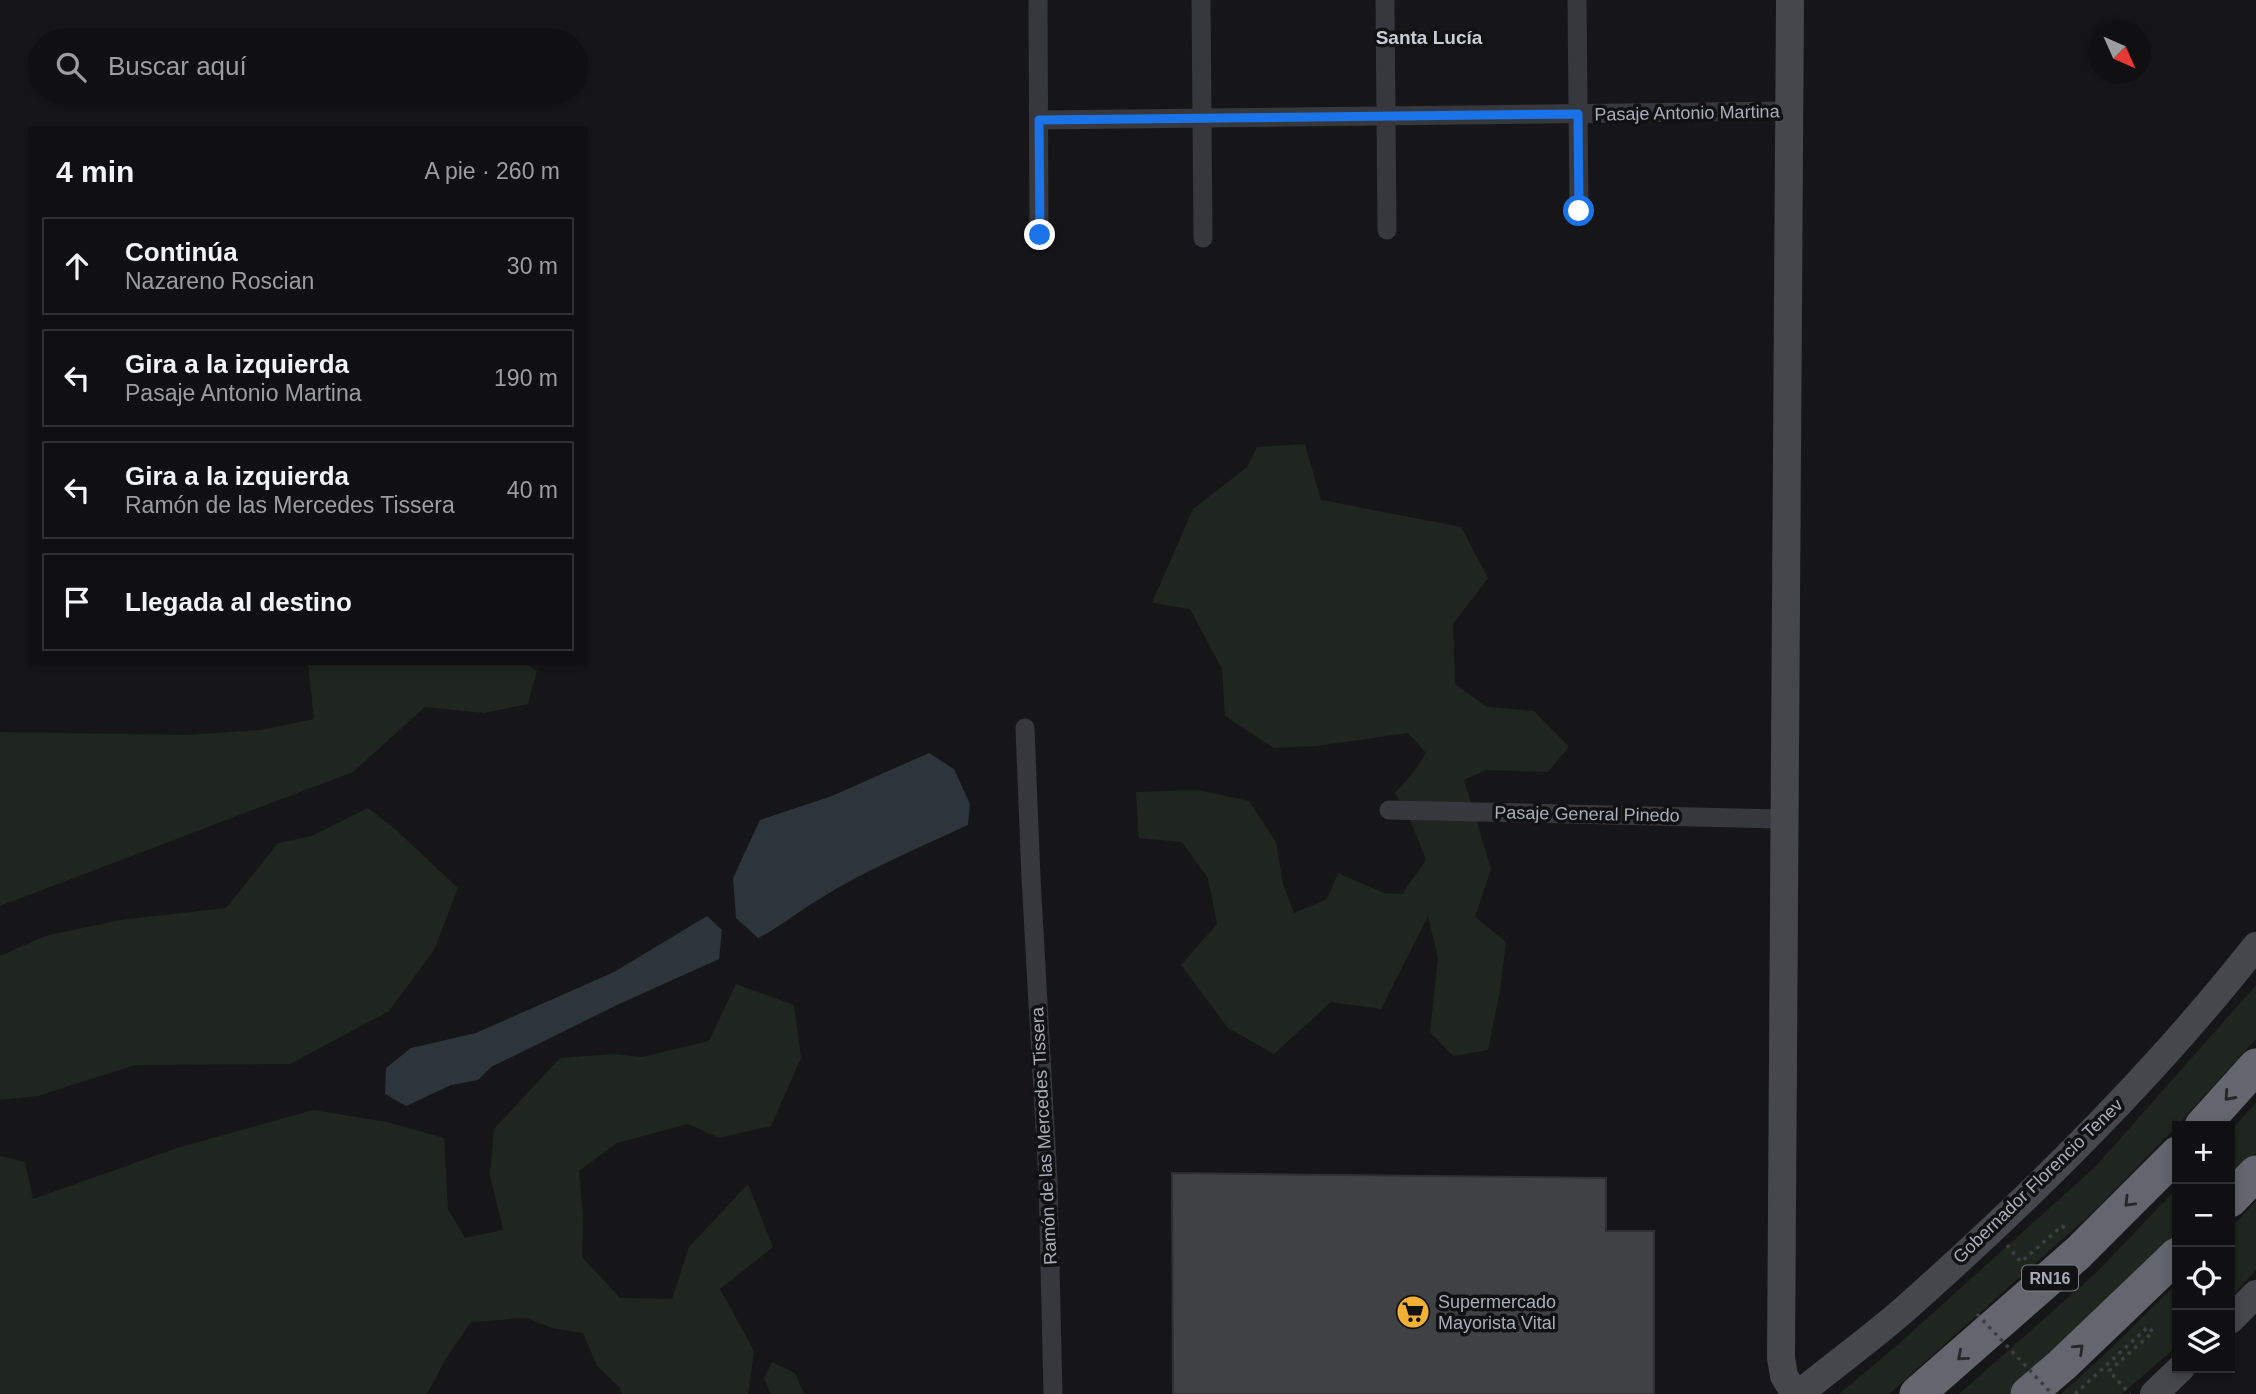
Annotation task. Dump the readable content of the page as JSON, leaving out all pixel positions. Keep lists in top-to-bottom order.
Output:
{
  "streets": {
    "highway": ["RN16"],
    "street": [
      "Pasaje Antonio Martina",
      "Pasaje General Pinedo",
      "Ramón de las Mercedes Tissera",
      "Gobernador Florencio Tenev"
    ]
  },
  "districts": ["Santa Lucía"],
  "places": {
    "supermarket": ["Supermercado Mayorista Vital"]
  },
  "north": "bottom right",
  "page": {
    "search": "Buscar aquí",
    "heading": ["4 min", "A pie · 260 m"],
    "list": [
      ["Continúa", "Nazareno Roscian", "30 m"],
      ["Gira a la izquierda", "Pasaje Antonio Martina", "190 m"],
      ["Gira a la izquierda", "Ramón de las Mercedes Tissera", "40 m"],
      "Llegada al destino"
    ],
    "map_buttons": ["+", "−"]
  }
}
